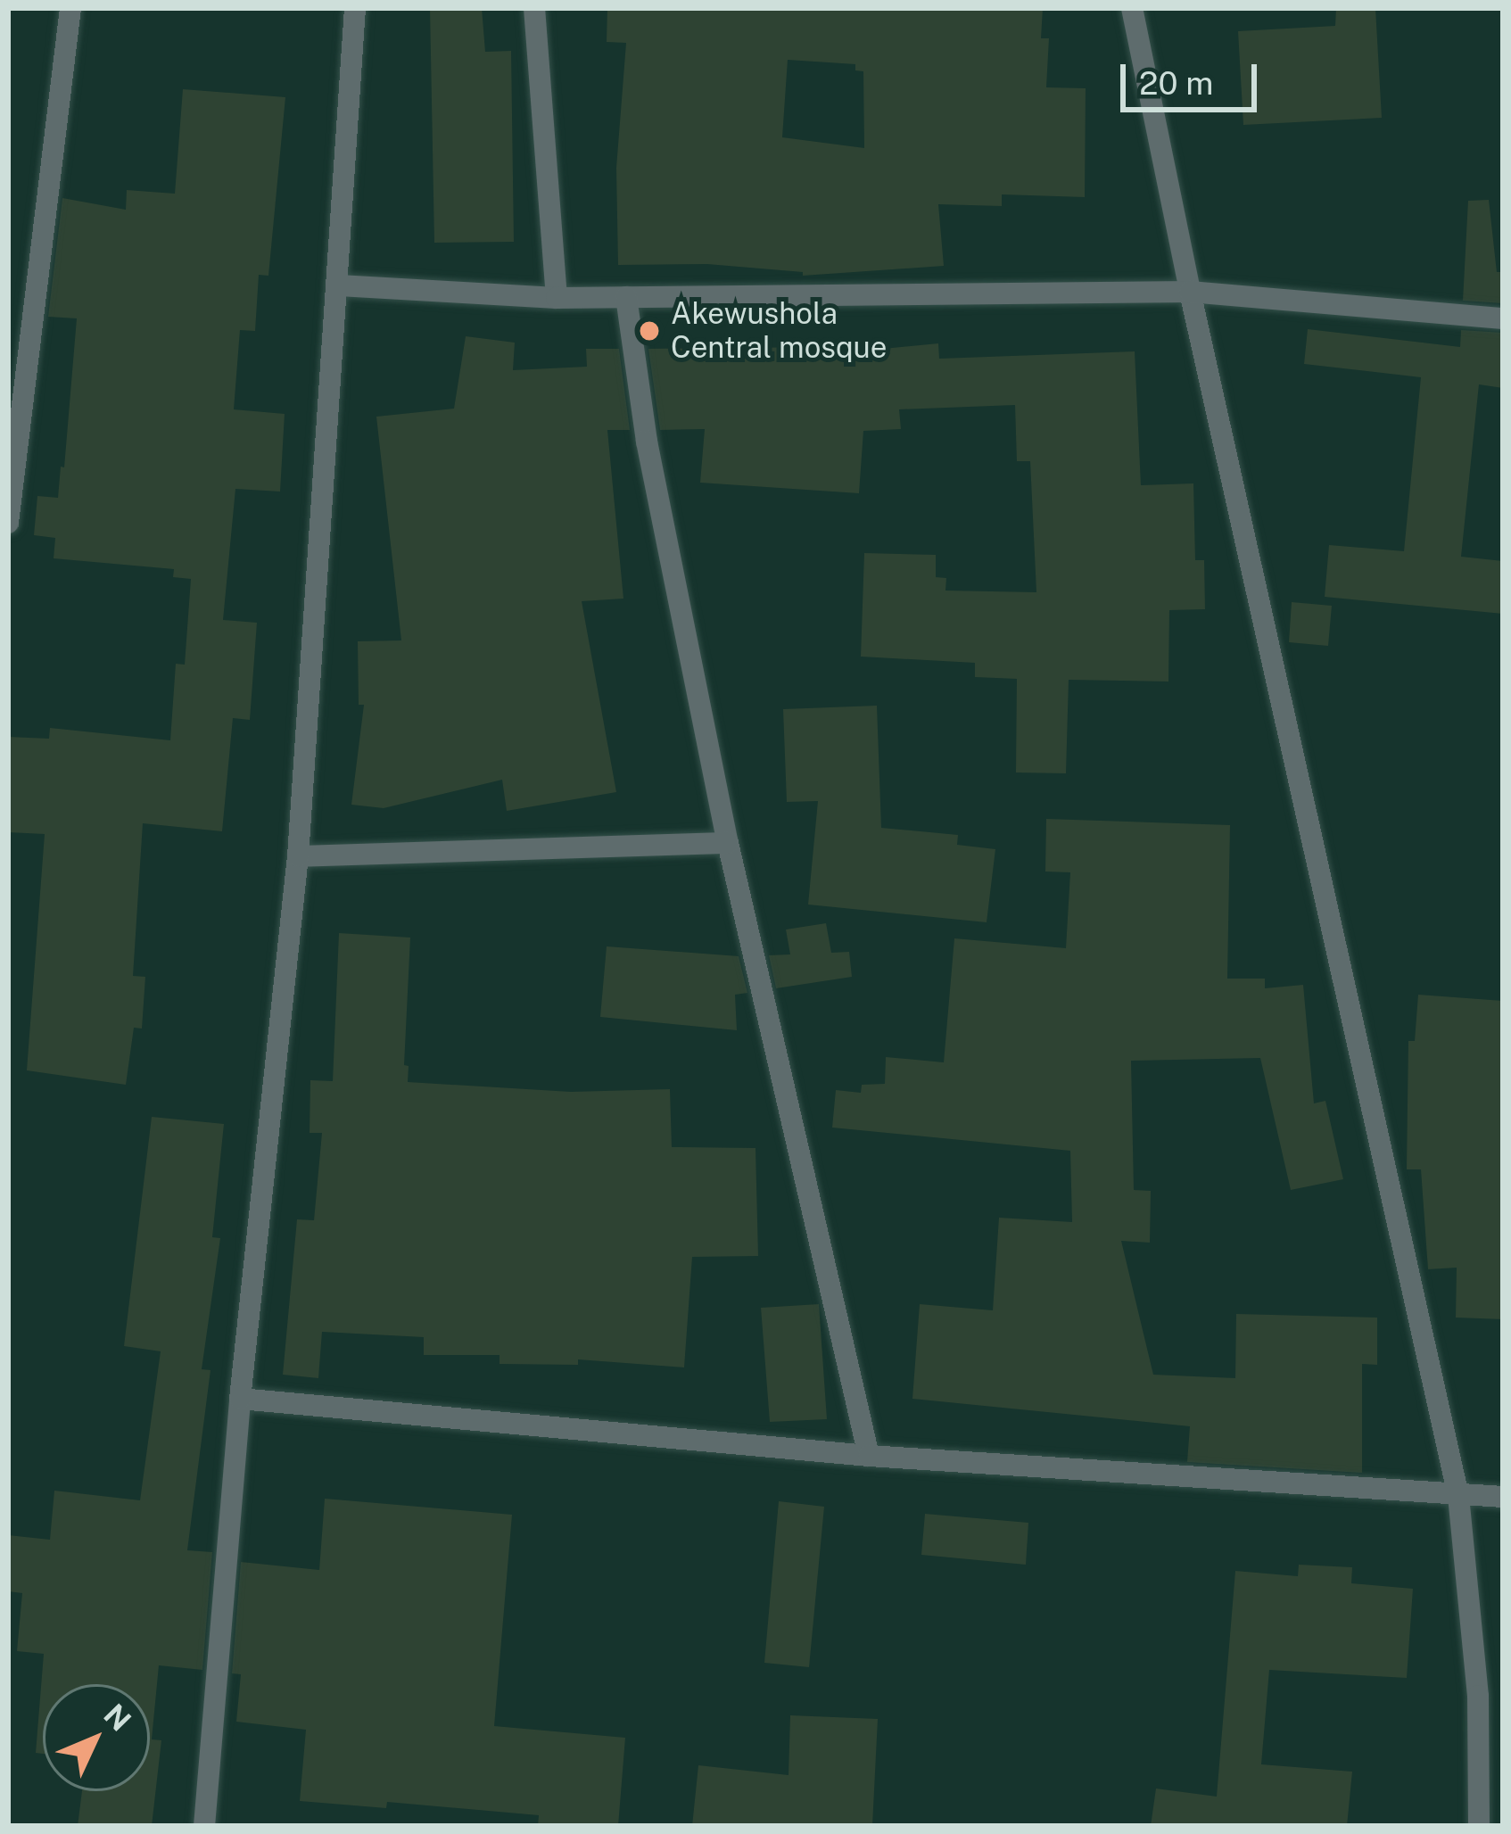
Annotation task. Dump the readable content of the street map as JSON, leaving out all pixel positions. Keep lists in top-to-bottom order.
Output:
{
  "places": ["Akewushola Central mosque"],
  "scale_bar": "20 m",
  "north": "top right"
}
